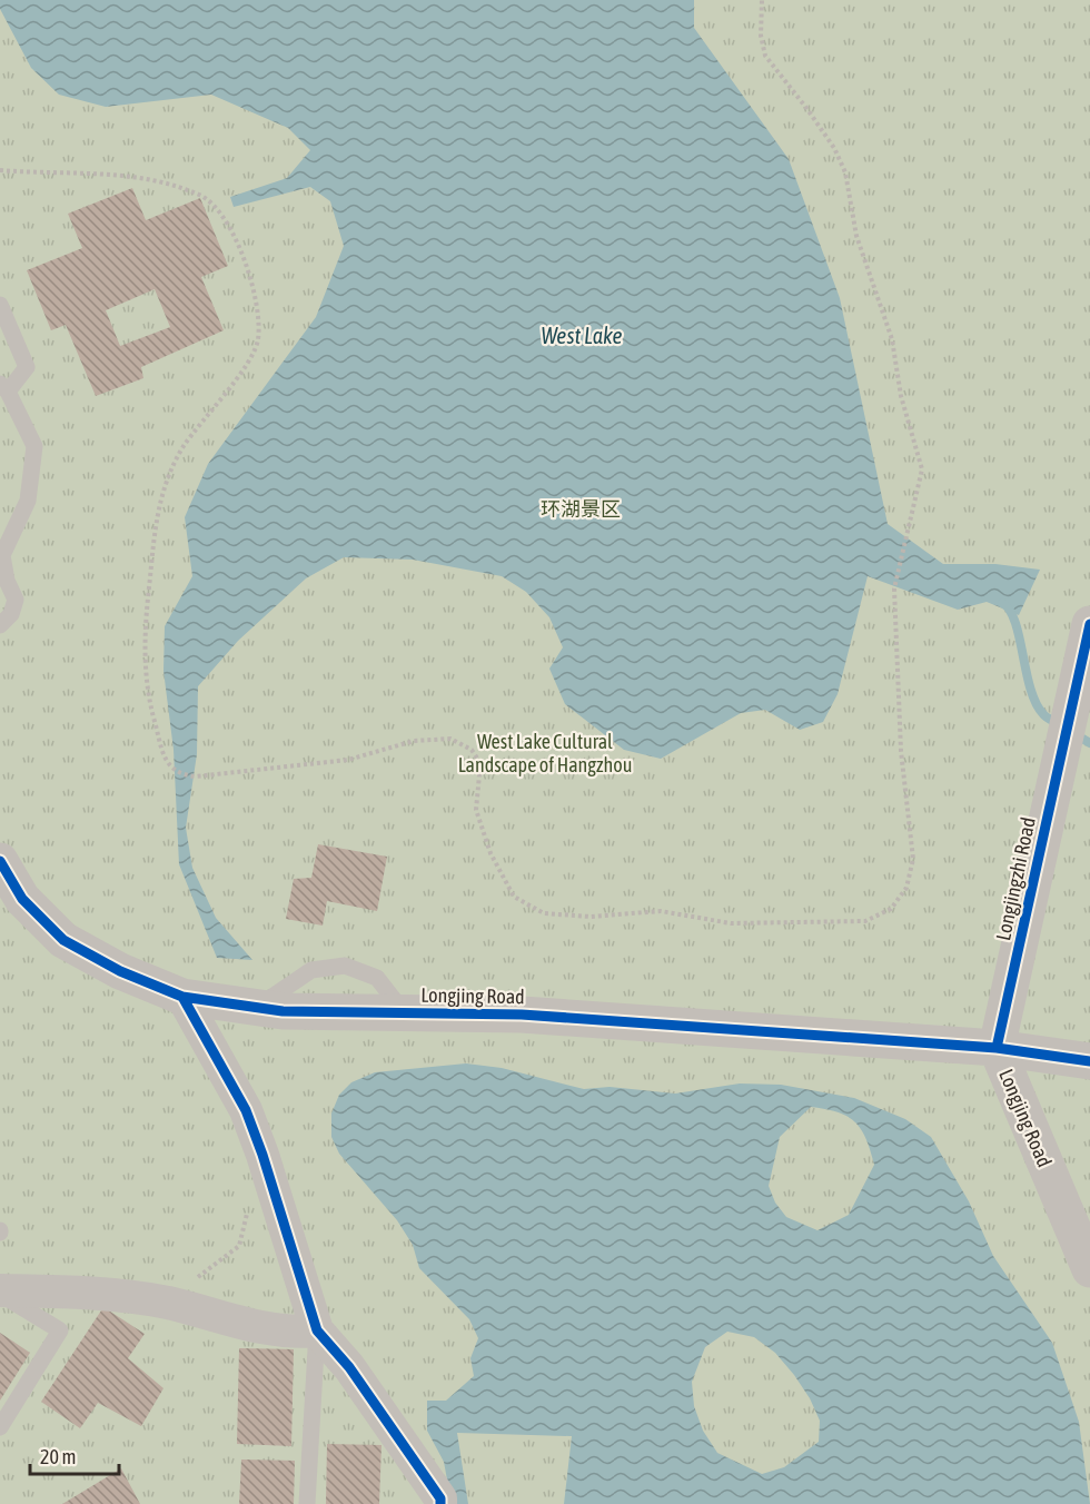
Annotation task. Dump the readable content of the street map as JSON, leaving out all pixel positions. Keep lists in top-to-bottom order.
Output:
{
  "streets": {
    "street": ["Longjingzhi Road", "Longjing Road"]
  },
  "crossings": [
    ["Longjingzhi Road", "Longjing Road"]
  ],
  "water": ["West Lake"],
  "parks": ["环湖景区", "West Lake Cultural Landscape of Hangzhou"],
  "scale_bar": "20 m"
}
